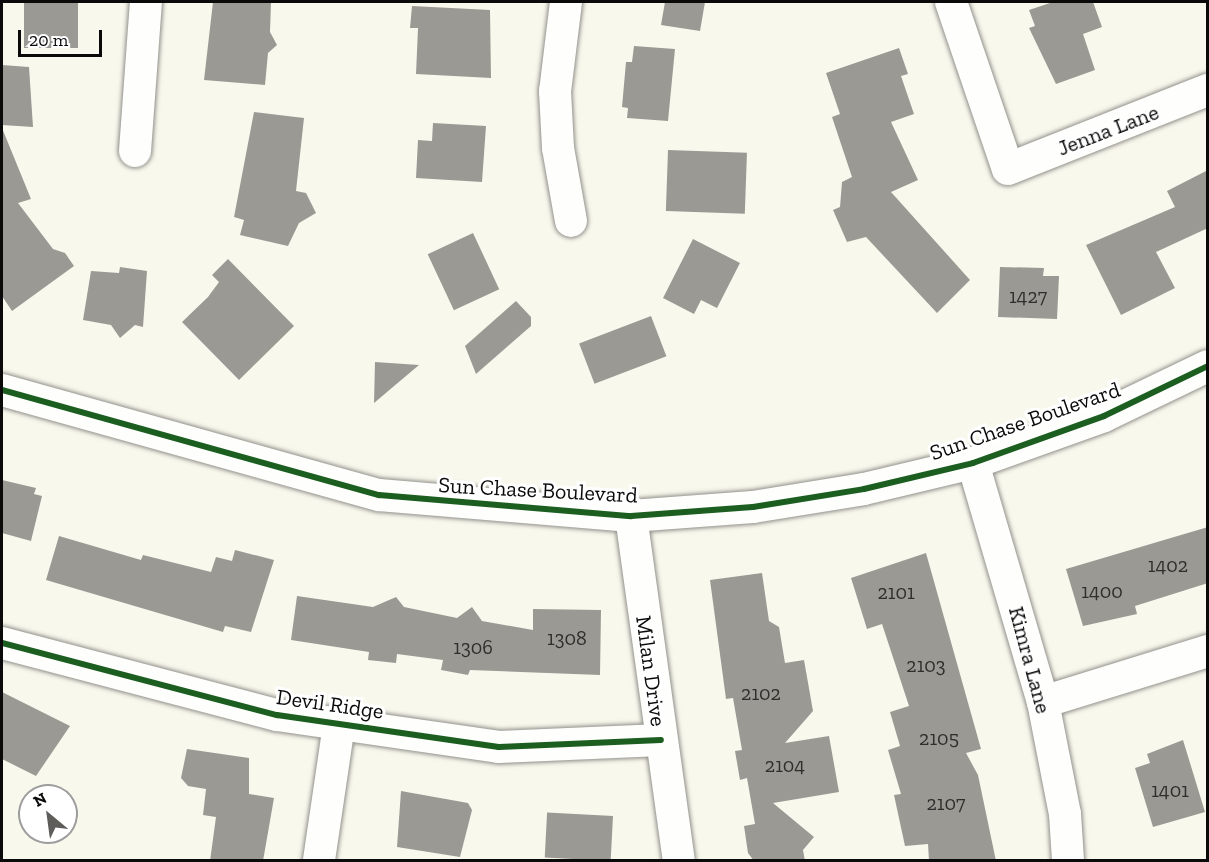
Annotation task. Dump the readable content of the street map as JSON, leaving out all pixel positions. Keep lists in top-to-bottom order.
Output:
{
  "streets": {
    "street": [
      "Jenna Lane",
      "Sun Chase Boulevard",
      "Kimra Lane",
      "Milan Drive",
      "Devil Ridge"
    ]
  },
  "crossings": [
    ["Sun Chase Boulevard", "Kimra Lane"],
    ["Sun Chase Boulevard", "Milan Drive"],
    ["Milan Drive", "Devil Ridge"]
  ],
  "house_numbers": [
    "1427",
    "1402",
    "1400",
    "2101",
    "1308",
    "1306",
    "2103",
    "2102",
    "2105",
    "2104",
    "1401",
    "2107"
  ],
  "scale_bar": "20 m",
  "north": "top left"
}
